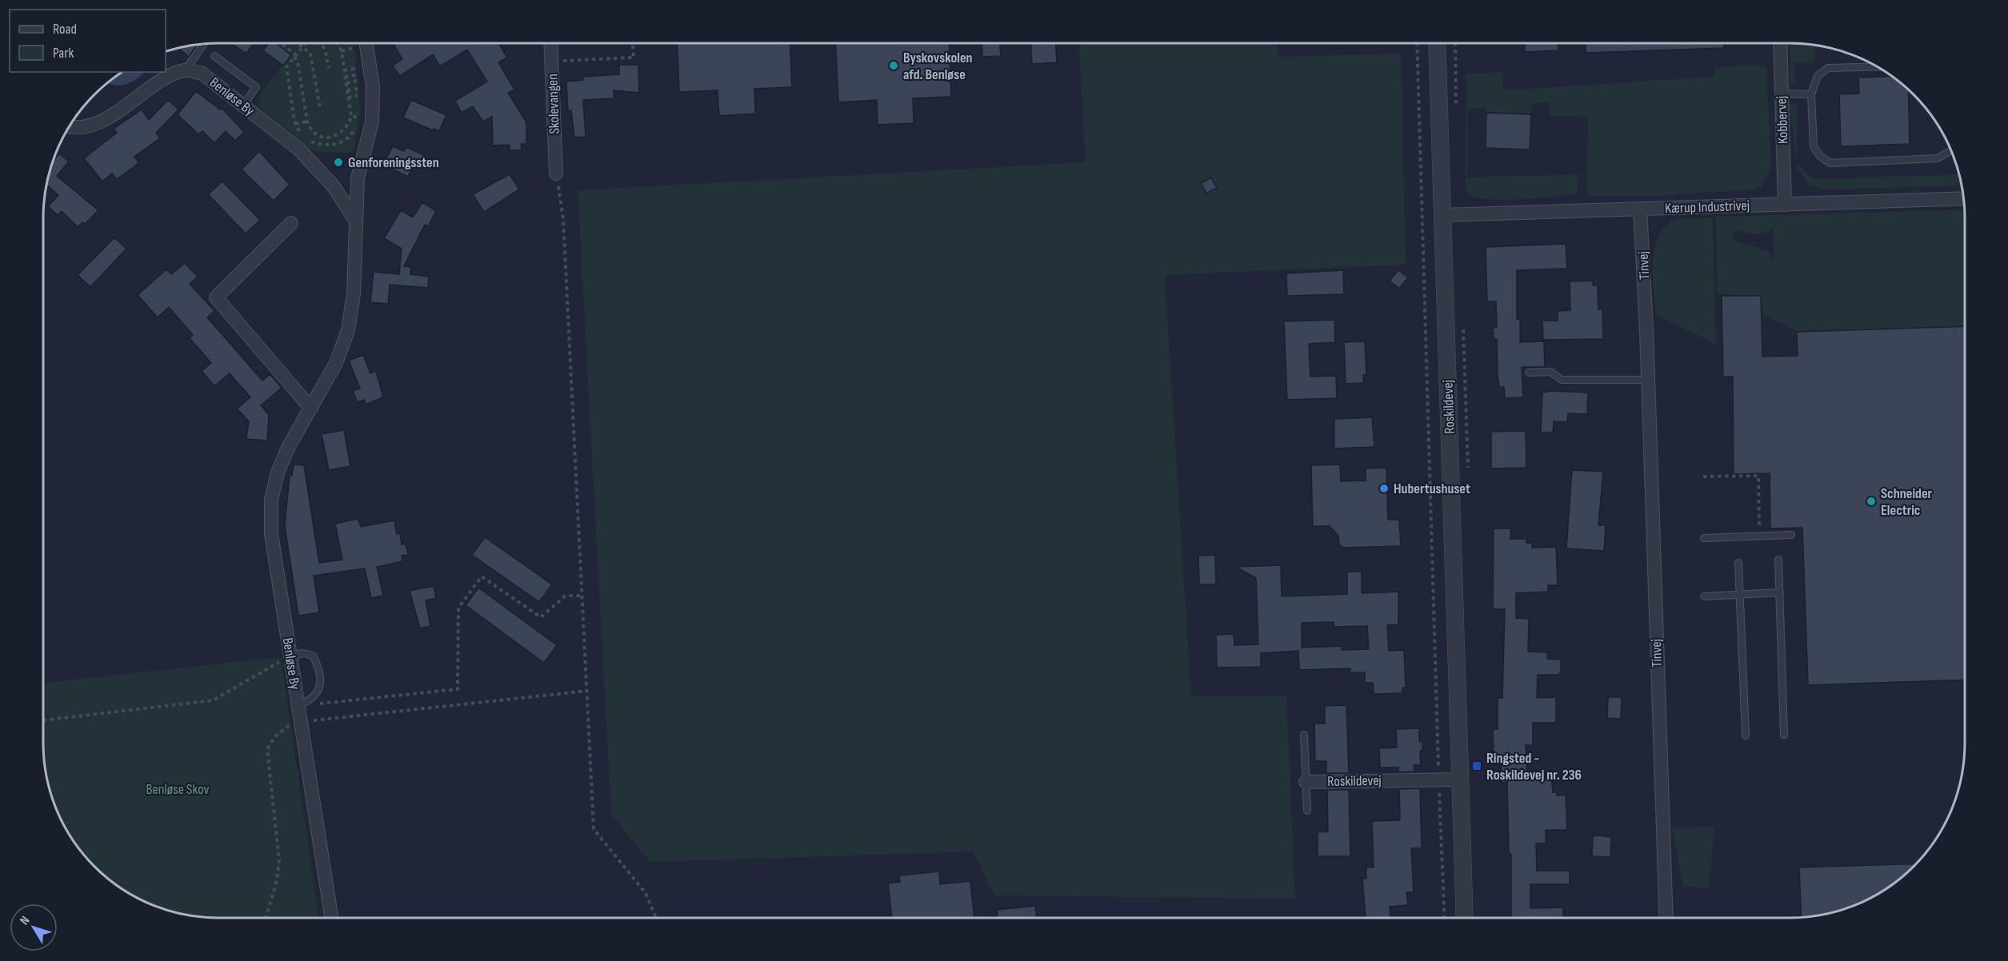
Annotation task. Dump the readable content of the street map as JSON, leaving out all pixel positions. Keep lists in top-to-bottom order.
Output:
{
  "streets": {
    "street": [
      "Benløse By",
      "Skolevangen",
      "Kobbervej",
      "Kærup Industrivej",
      "Tinvej",
      "Roskildevej"
    ]
  },
  "crossings": [
    ["Kobbervej", "Kærup Industrivej"],
    ["Kærup Industrivej", "Tinvej"],
    ["Kærup Industrivej", "Roskildevej"]
  ],
  "parks": ["Benløse Skov"],
  "places": {
    "other": [
      "Byskovskolen afd. Benløse",
      "Genforeningssten",
      "Hubertushuset",
      "Schneider Electric"
    ],
    "transit": ["Ringsted - Roskildevej nr. 236"]
  },
  "legend": ["Road", "Park"],
  "north": "top left"
}
